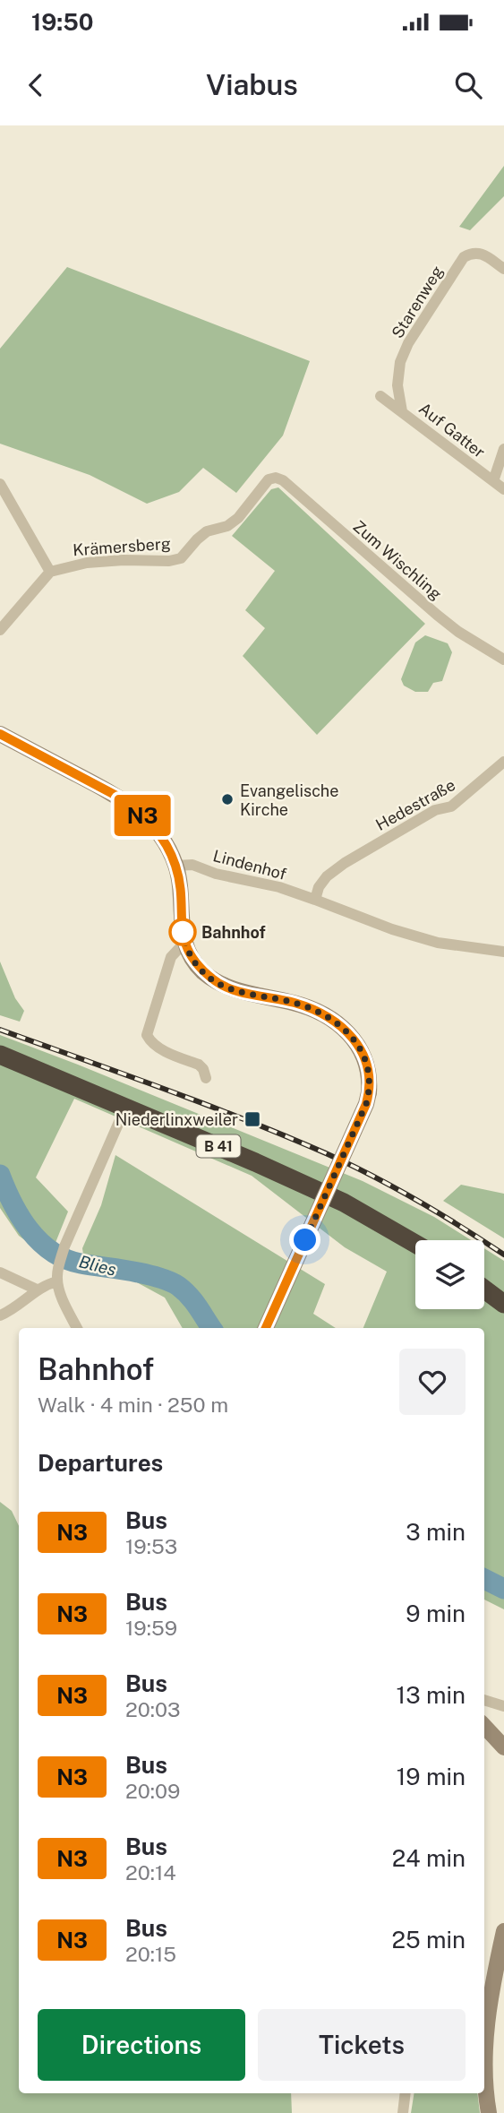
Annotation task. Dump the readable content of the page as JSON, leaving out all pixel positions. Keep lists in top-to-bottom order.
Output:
{
  "streets": {
    "highway": ["B 41"],
    "street": [
      "Starenweg",
      "Auf Gatter",
      "Krämersberg",
      "Zum Wischling",
      "Hedestraße",
      "Lindenhof"
    ]
  },
  "crossings": [
    ["Starenweg", "Auf Gatter"],
    ["Krämersberg", "Zum Wischling"],
    ["Hedestraße", "Lindenhof"]
  ],
  "water": ["Blies"],
  "places": {
    "other": ["Evangelische Kirche", "Bahnhof"],
    "transit": ["Niederlinxweiler"]
  },
  "lines": ["bus line N3"],
  "page": {
    "status": "19:50",
    "header": "Viabus",
    "on_map": "N3",
    "heading": [
      ["Bahnhof", "Walk · 4 min · 250 m"],
      "Departures"
    ],
    "list": [
      {
        "mark": "N3",
        "name": "Bus",
        "note": "19:53",
        "value": "3 min"
      },
      {
        "mark": "N3",
        "name": "Bus",
        "note": "19:59",
        "value": "9 min"
      },
      {
        "mark": "N3",
        "name": "Bus",
        "note": "20:03",
        "value": "13 min"
      },
      {
        "mark": "N3",
        "name": "Bus",
        "note": "20:09",
        "value": "19 min"
      },
      {
        "mark": "N3",
        "name": "Bus",
        "note": "20:14",
        "value": "24 min"
      },
      {
        "mark": "N3",
        "name": "Bus",
        "note": "20:15",
        "value": "25 min"
      }
    ],
    "buttons": ["Directions", "Tickets"]
  }
}
